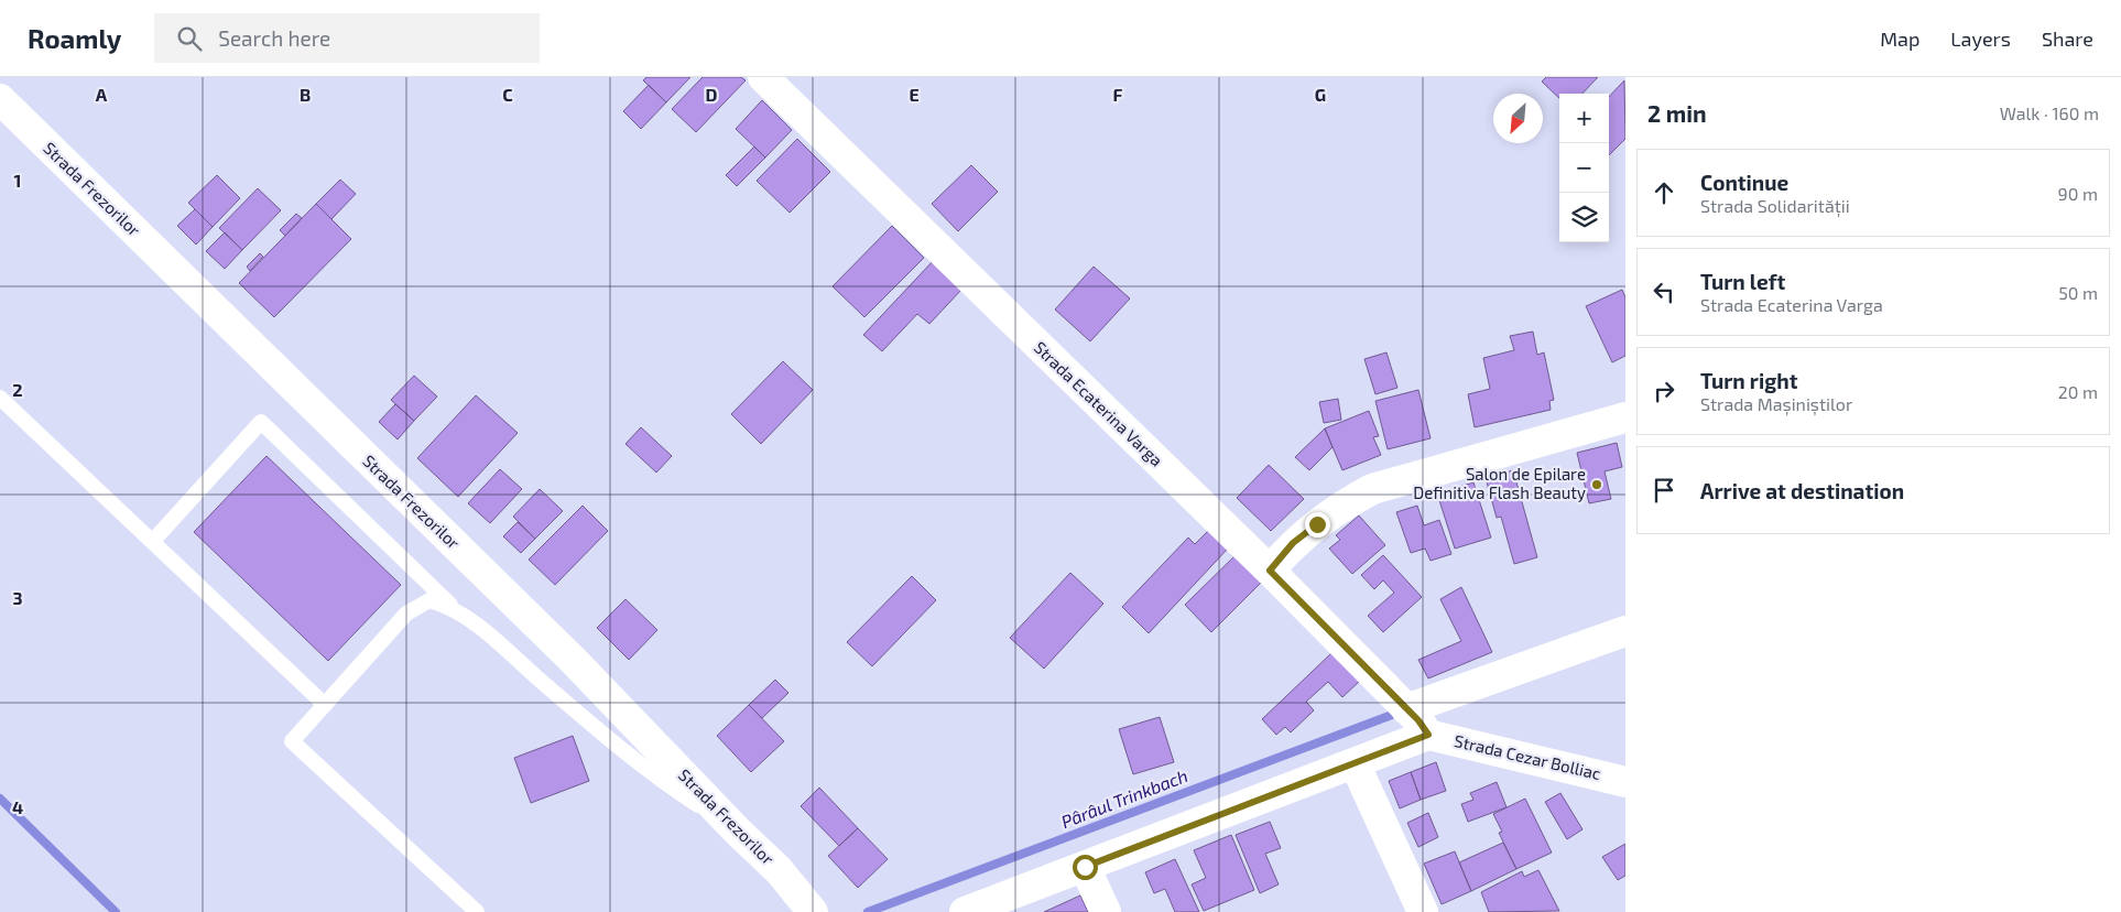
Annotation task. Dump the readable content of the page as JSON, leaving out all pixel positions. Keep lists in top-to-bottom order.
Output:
{
  "streets": {
    "street": ["Strada Frezorilor", "Strada Ecaterina Varga", "Strada Cezar Bolliac"]
  },
  "crossings": [
    ["Strada Ecaterina Varga", "Strada Cezar Bolliac"]
  ],
  "water": ["Pârâul Trinkbach"],
  "places": ["Salon de Epilare Definitiva Flash Beauty"],
  "north": "bottom left",
  "page": {
    "header": "Roamly",
    "search": "Search here",
    "nav": ["Map", "Layers", "Share"],
    "heading": ["2 min", "Walk · 160 m"],
    "map_buttons": ["+", "−"],
    "list": [
      ["Continue", "Strada Solidarității", "90 m"],
      ["Turn left", "Strada Ecaterina Varga", "50 m"],
      ["Turn right", "Strada Mașiniștilor", "20 m"],
      "Arrive at destination"
    ]
  },
  "grid": {
    "columns": [
      "A",
      "B",
      "C",
      "D",
      "E",
      "F",
      "G"
    ],
    "rows": [
      "1",
      "2",
      "3",
      "4"
    ]
  }
}
